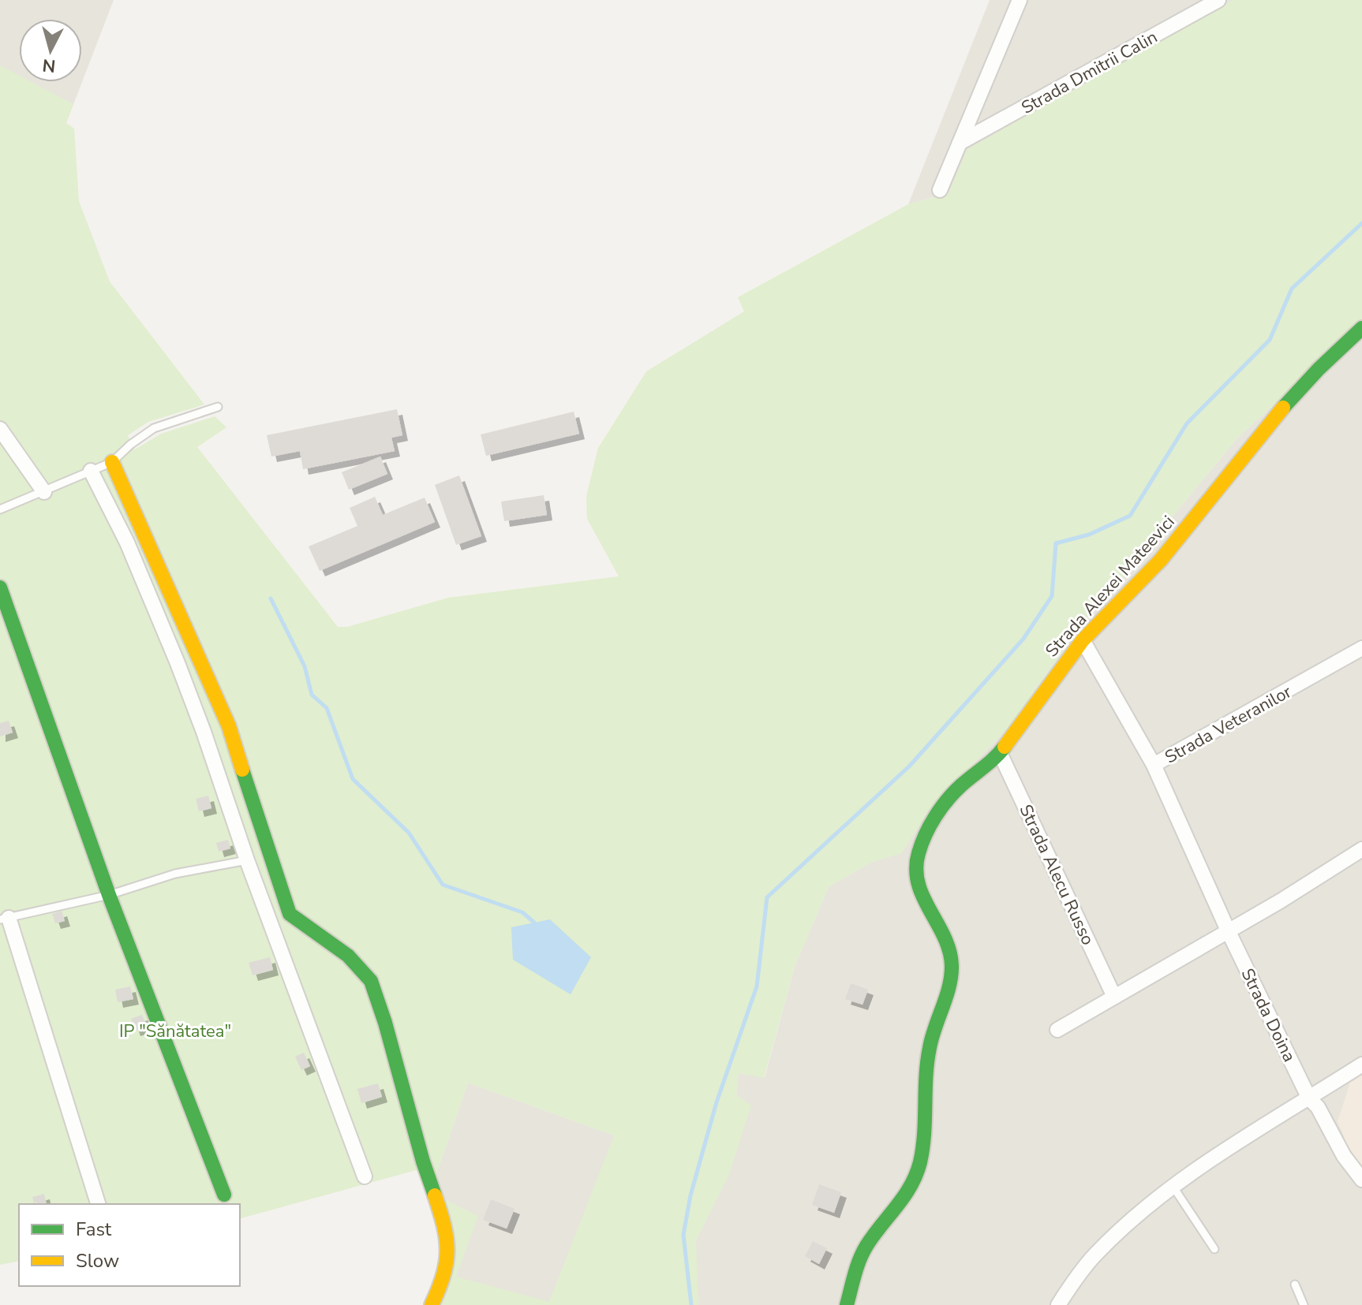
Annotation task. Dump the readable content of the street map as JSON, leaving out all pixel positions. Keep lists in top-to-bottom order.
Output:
{
  "streets": {
    "street": [
      "Strada Dmitrii Calin",
      "Strada Alexei Mateevici",
      "Strada Veteranilor",
      "Strada Alecu Russo",
      "Strada Doina"
    ]
  },
  "crossings": [
    ["Strada Alexei Mateevici", "Strada Veteranilor"],
    ["Strada Alexei Mateevici", "Strada Alecu Russo"]
  ],
  "parks": ["IP \"Sănătatea\""],
  "legend": ["Fast", "Slow"],
  "north": "bottom"
}
